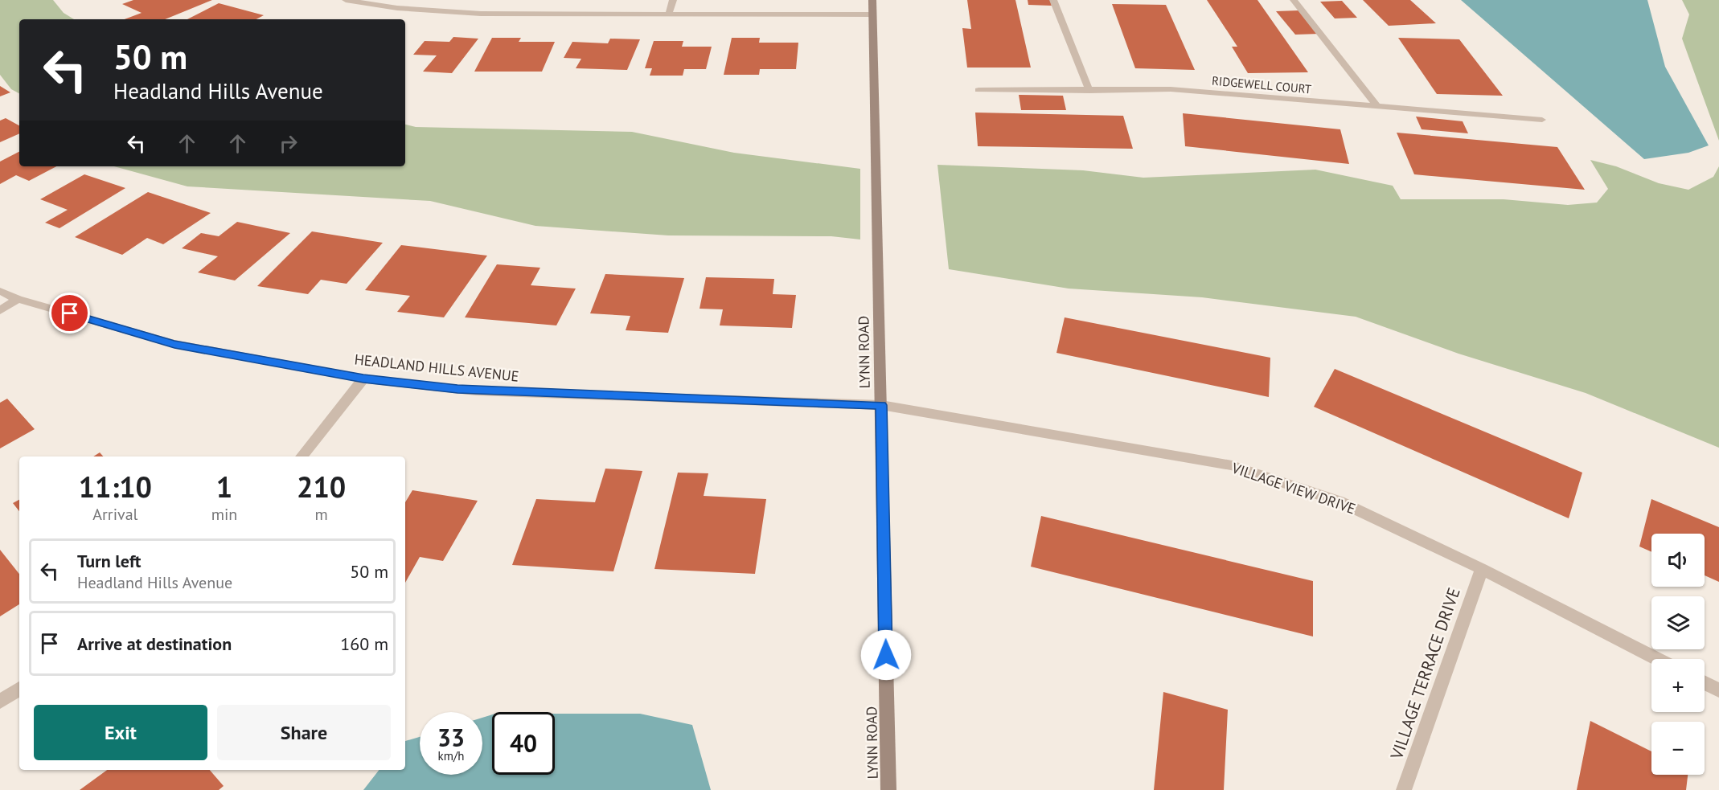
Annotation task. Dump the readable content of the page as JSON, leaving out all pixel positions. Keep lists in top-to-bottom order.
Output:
{
  "streets": {
    "street": [
      "RIDGEWELL COURT",
      "LYNN ROAD",
      "HEADLAND HILLS AVENUE",
      "VILLAGE VIEW DRIVE",
      "VILLAGE TERRACE DRIVE"
    ]
  },
  "crossings": [
    ["LYNN ROAD", "HEADLAND HILLS AVENUE"],
    ["LYNN ROAD", "VILLAGE VIEW DRIVE"],
    ["HEADLAND HILLS AVENUE", "VILLAGE VIEW DRIVE"],
    ["VILLAGE VIEW DRIVE", "VILLAGE TERRACE DRIVE"]
  ],
  "page": {
    "turn": ["50 m", "Headland Hills Avenue"],
    "eta": [
      "11:10",
      "Arrival",
      "1",
      "min",
      "210",
      "m"
    ],
    "map_buttons": ["+", "−"],
    "list": [
      {
        "name": "Turn left",
        "note": "Headland Hills Avenue",
        "value": "50 m"
      },
      {
        "name": "Arrive at destination",
        "value": "160 m"
      }
    ],
    "buttons": ["Exit", "Share"],
    "speed": "33 km/h",
    "limit": "40"
  }
}
